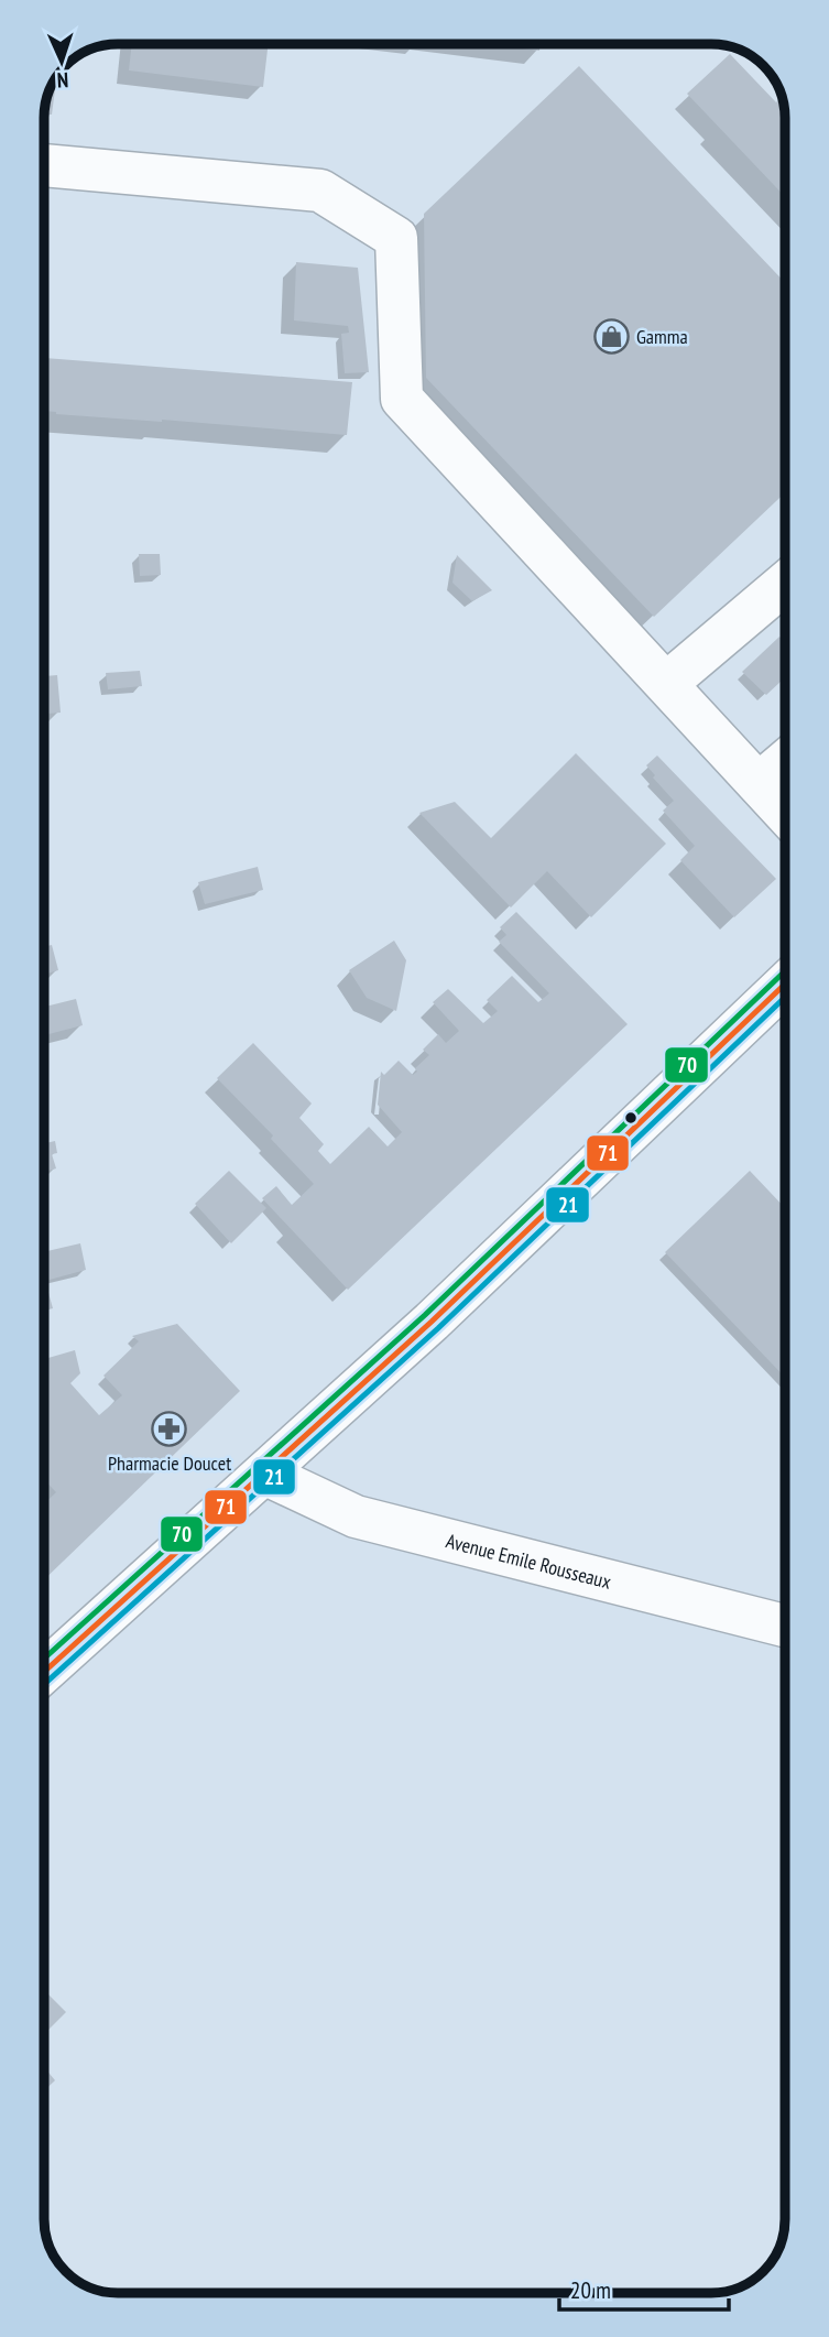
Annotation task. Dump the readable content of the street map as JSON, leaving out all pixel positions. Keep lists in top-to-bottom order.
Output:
{
  "streets": {
    "main road": ["Avenue Emile Rousseaux"]
  },
  "places": {
    "shop": ["Gamma"],
    "pharmacy": ["Pharmacie Doucet"]
  },
  "lines": ["transit line 70", "transit line 71", "transit line 21"],
  "scale_bar": "20 m",
  "north": "bottom"
}
